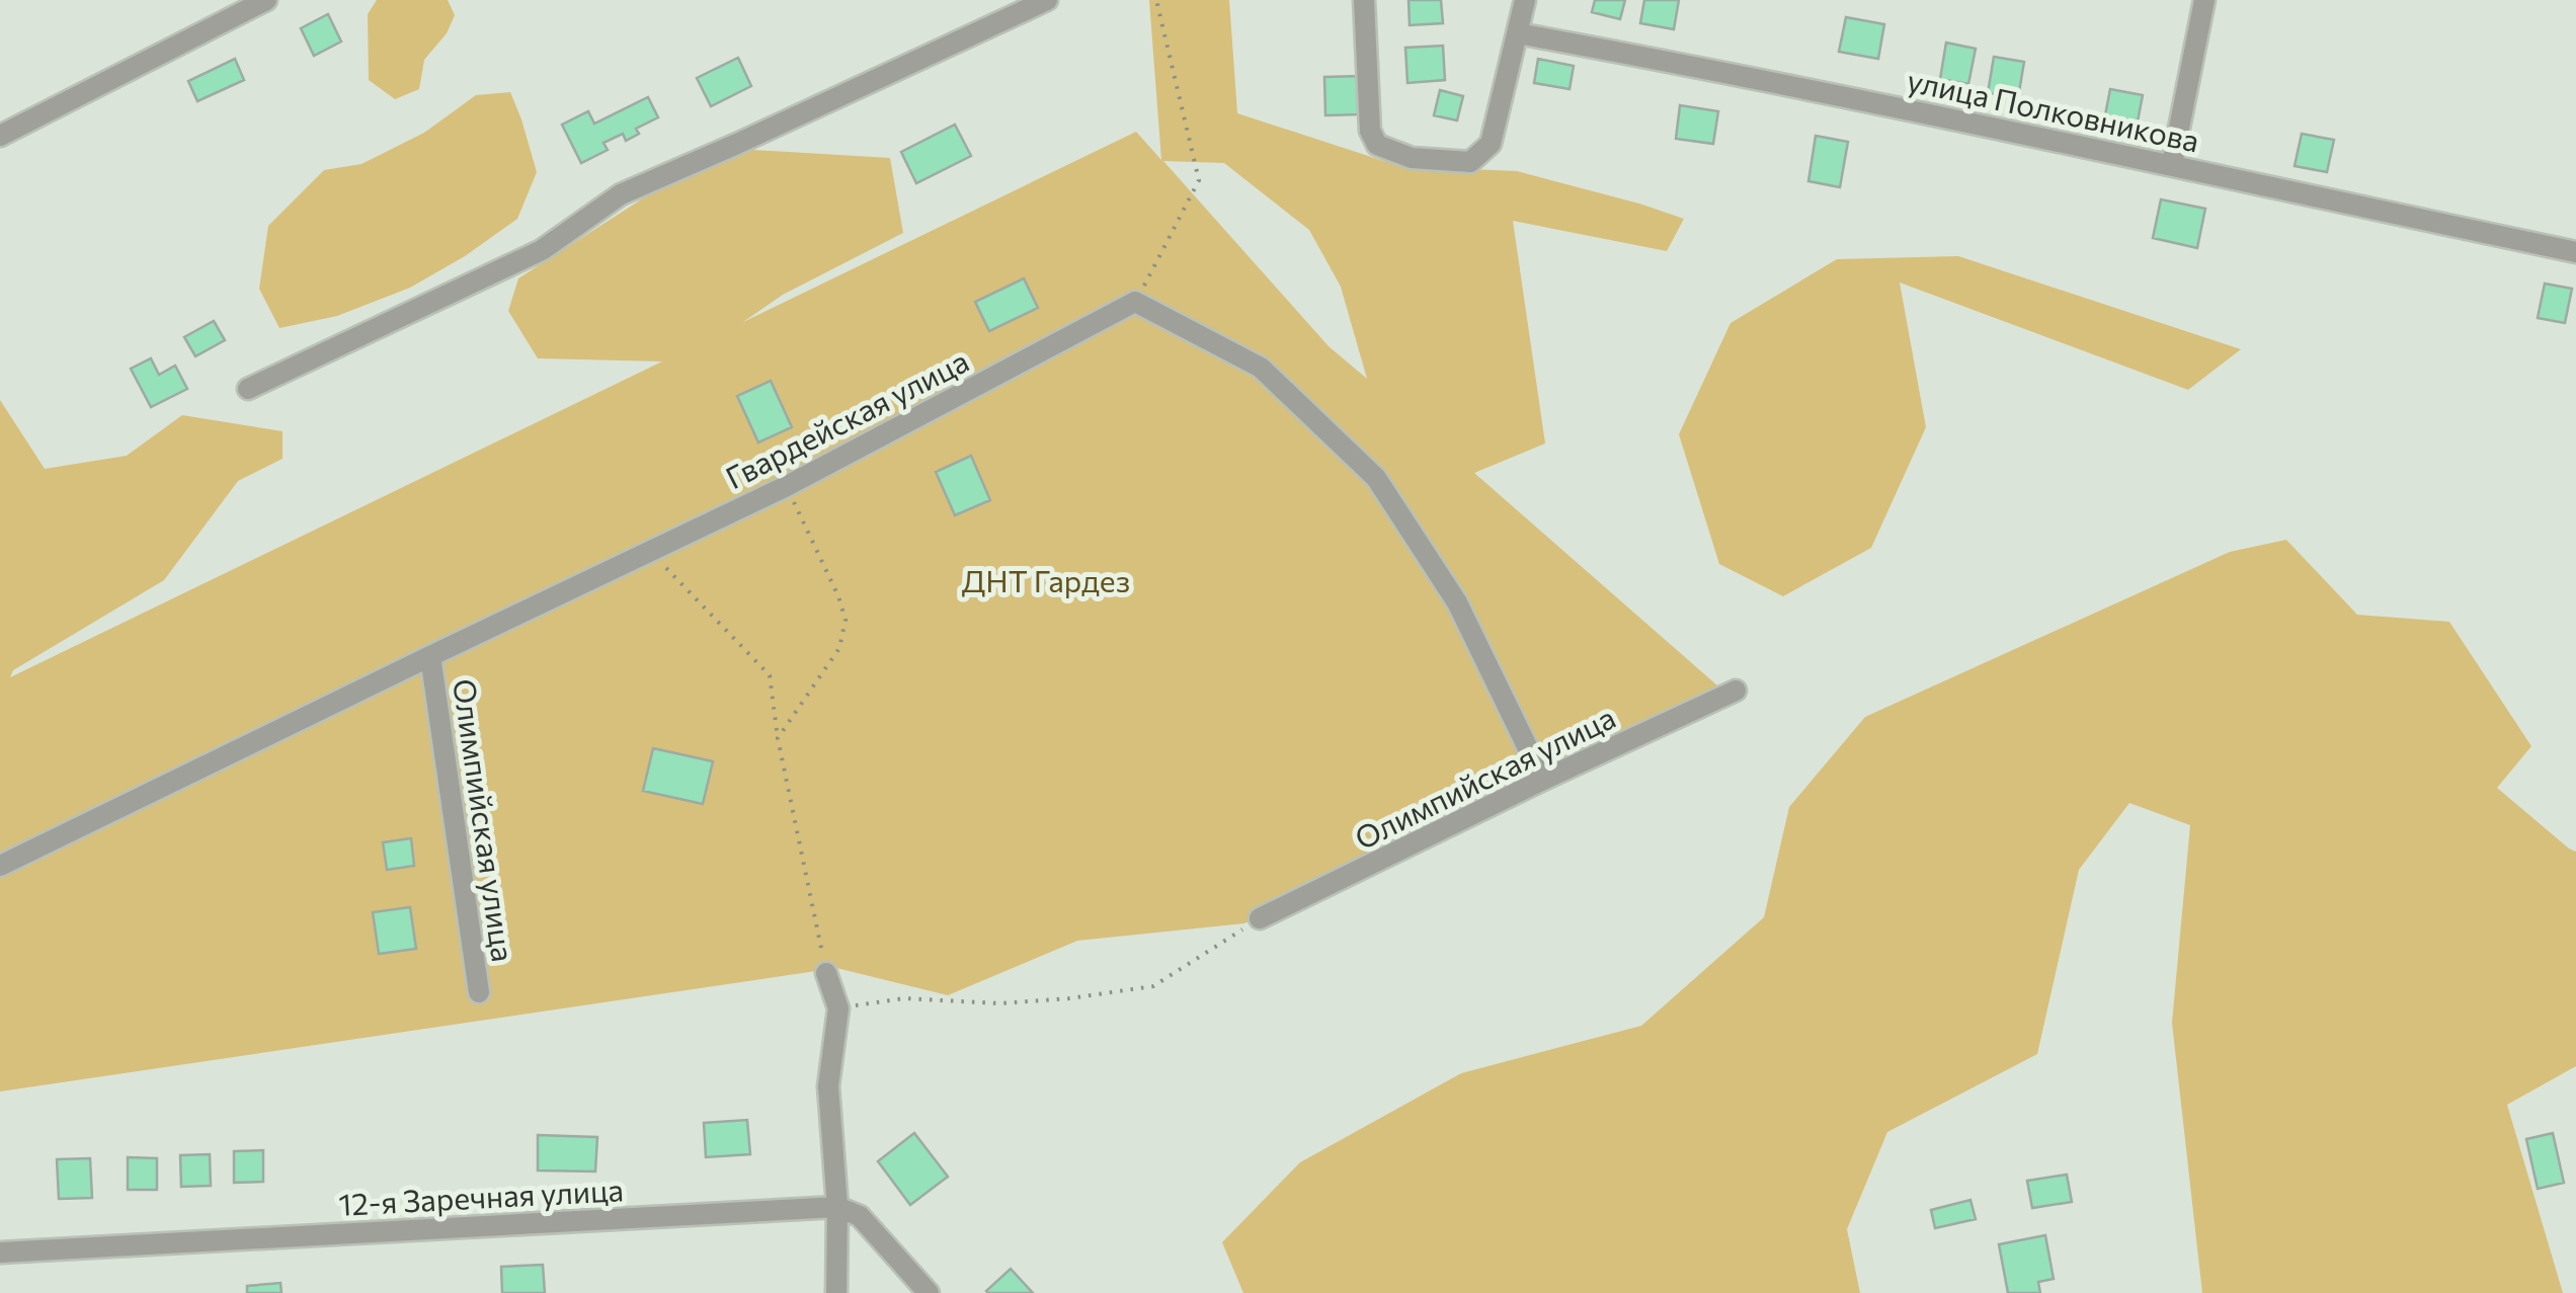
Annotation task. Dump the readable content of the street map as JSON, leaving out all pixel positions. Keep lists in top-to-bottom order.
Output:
{
  "streets": {
    "street": [
      "улица Полковникова",
      "Гвардейская улица",
      "Олимпийская улица",
      "12-я Заречная улица"
    ]
  },
  "crossings": [
    ["Гвардейская улица", "Олимпийская улица"]
  ],
  "parks": ["ДНТ Гардез"]
}
